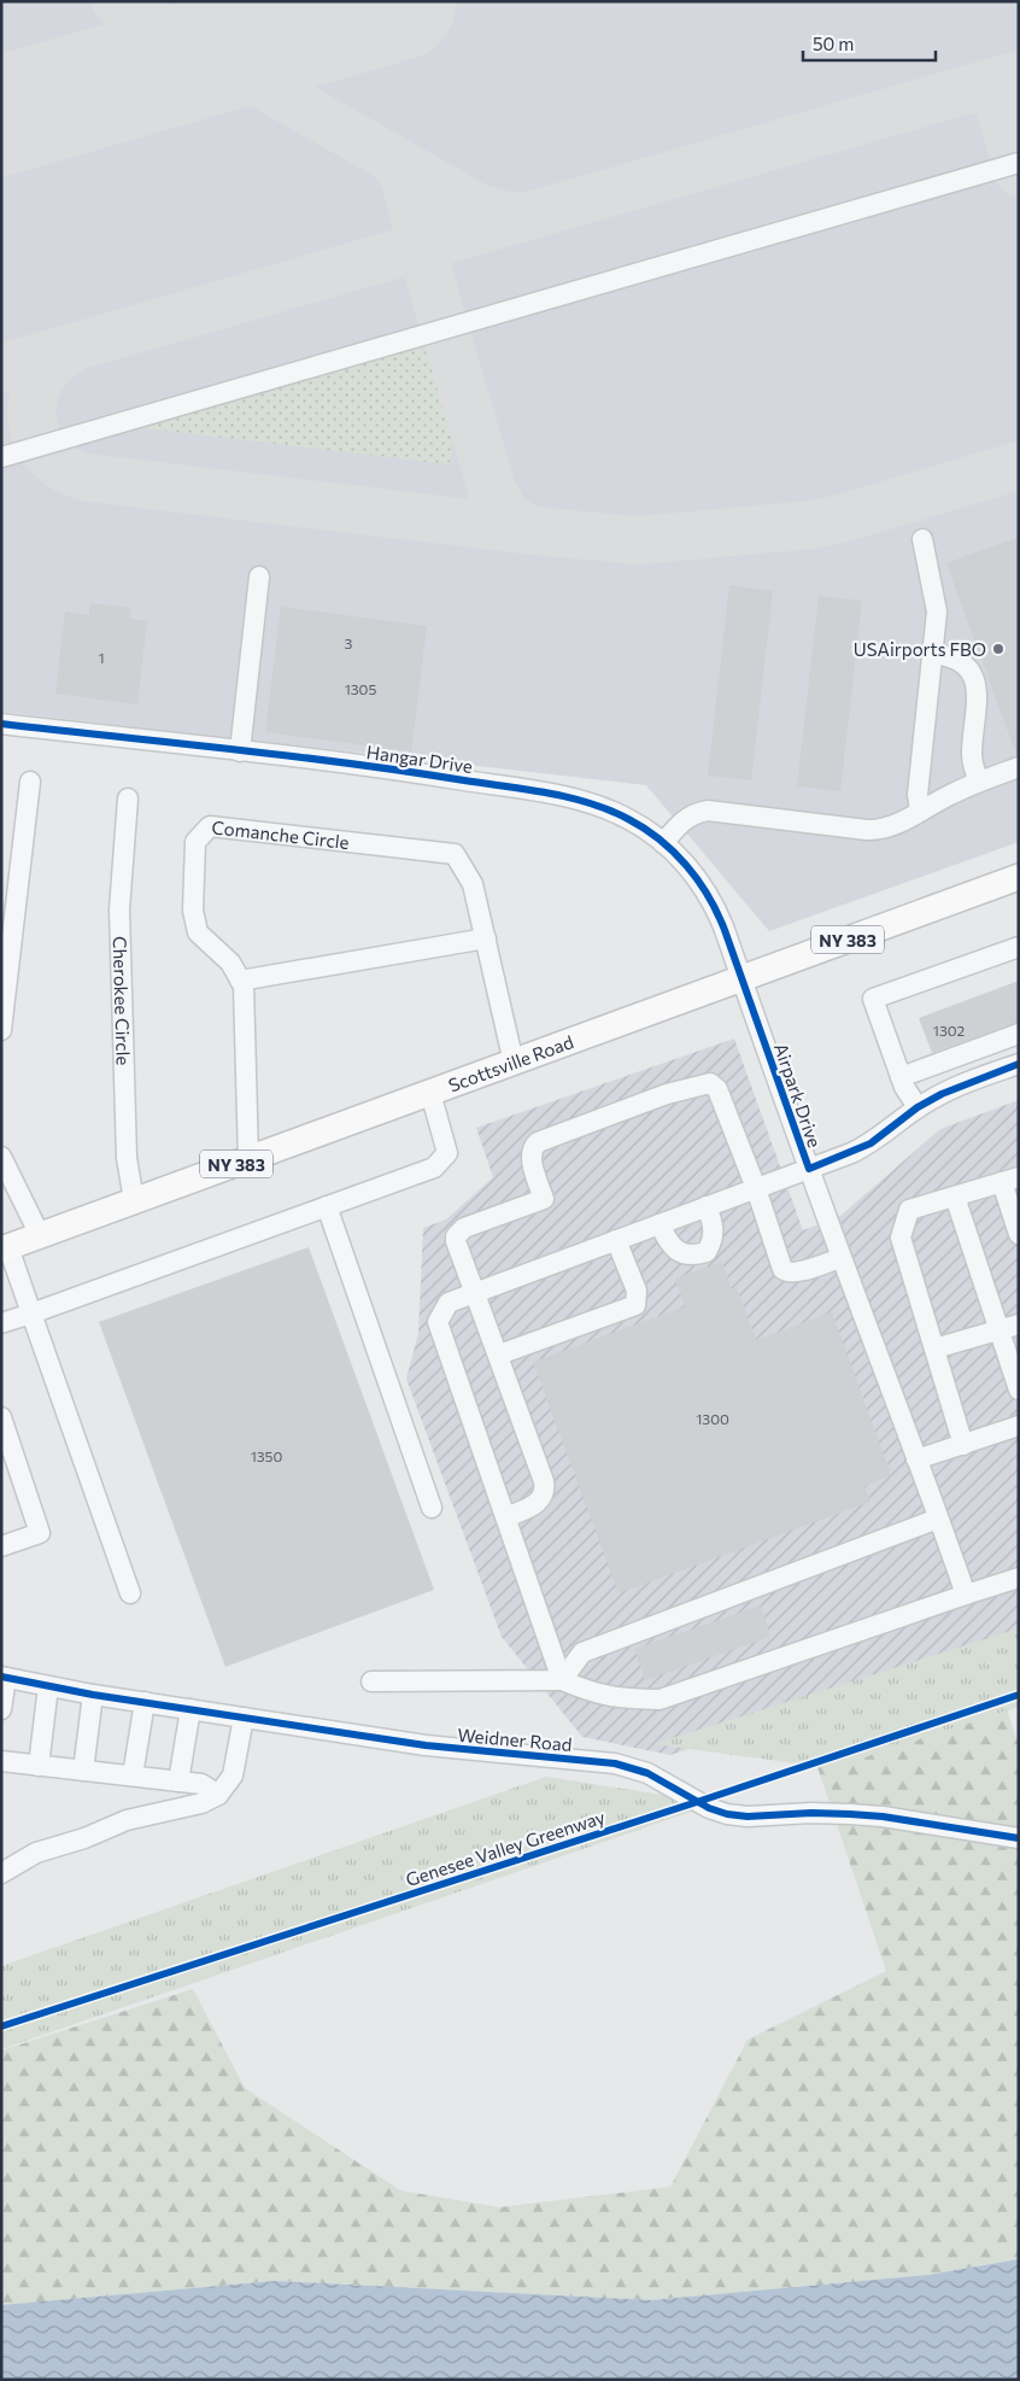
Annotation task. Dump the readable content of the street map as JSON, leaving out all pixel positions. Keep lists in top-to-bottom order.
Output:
{
  "streets": {
    "main road": ["NY 383", "Scottsville Road"],
    "street": [
      "Hangar Drive",
      "Comanche Circle",
      "Cherokee Circle",
      "Airpark Drive",
      "Weidner Road"
    ],
    "cycle path": ["Genesee Valley Greenway"]
  },
  "crossings": [
    ["Hangar Drive", "Scottsville Road"],
    ["Hangar Drive", "Airpark Drive"],
    ["Comanche Circle", "Scottsville Road"],
    ["Cherokee Circle", "Scottsville Road"],
    ["Scottsville Road", "Airpark Drive"]
  ],
  "places": ["USAirports FBO"],
  "house_numbers": [
    "3",
    "1",
    "1305",
    "1302",
    "1300",
    "1350"
  ],
  "scale_bar": "50 m"
}
